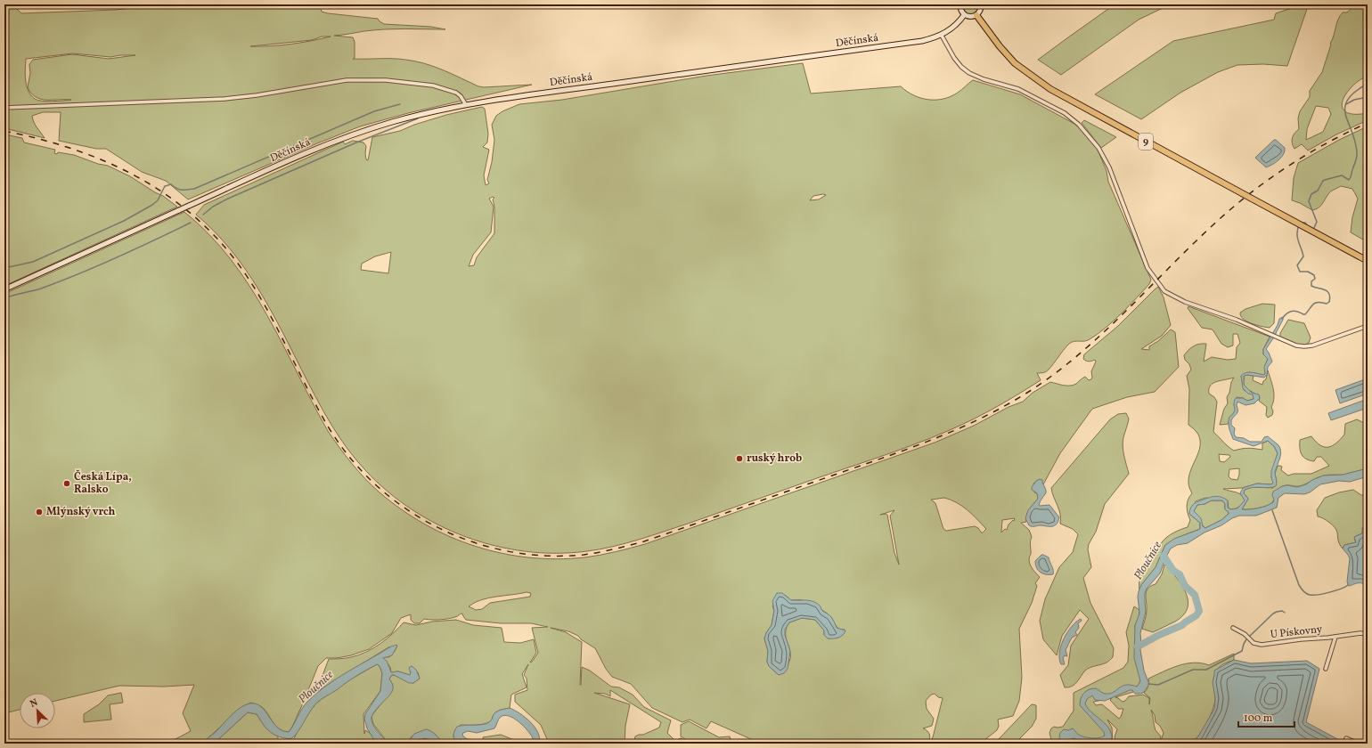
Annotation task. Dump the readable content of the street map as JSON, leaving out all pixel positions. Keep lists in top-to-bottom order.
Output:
{
  "streets": {
    "main road": ["Děčínská", "9"],
    "street": ["U Pískovny"]
  },
  "water": ["Ploučnice"],
  "places": ["ruský hrob", "Česká Lípa, Ralsko", "Mlýnský vrch"],
  "scale_bar": "100 m",
  "north": "top left"
}
